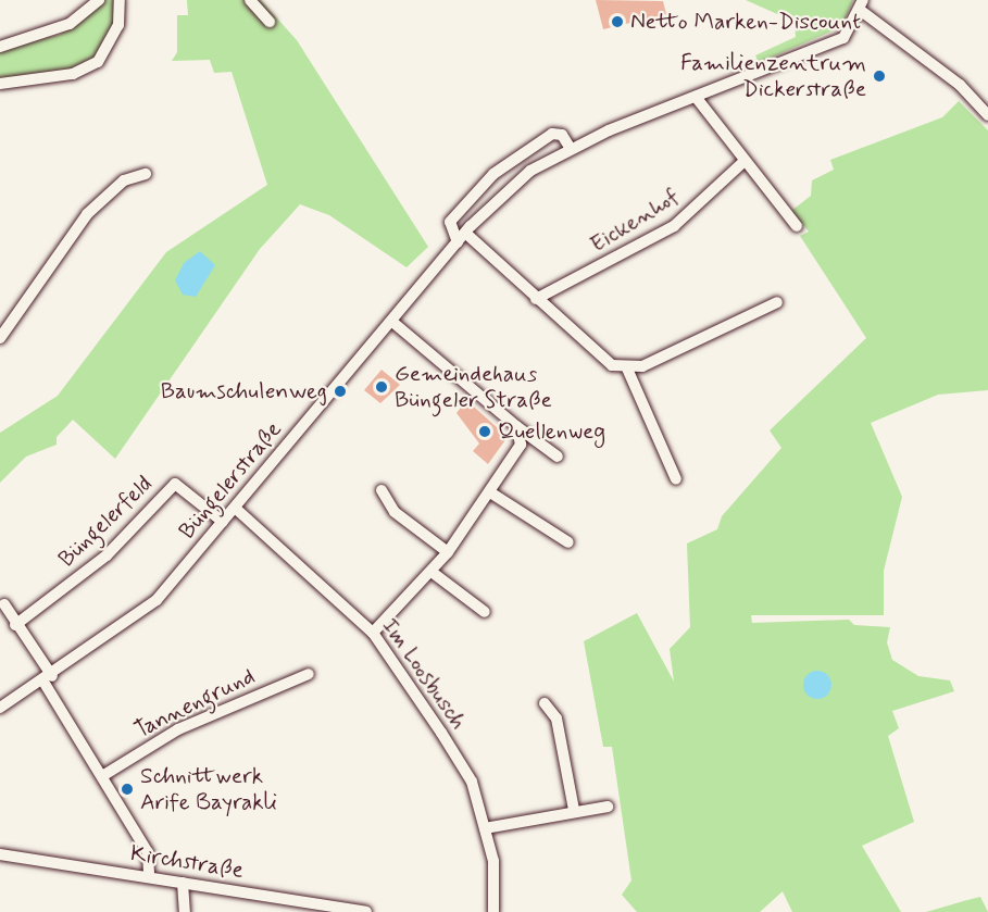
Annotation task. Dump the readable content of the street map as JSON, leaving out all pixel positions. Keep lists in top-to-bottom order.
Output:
{
  "streets": {
    "street": [
      "Eickenhof",
      "Büngelerstraße",
      "Büngelerfeld",
      "Im Loosbusch",
      "Tannengrund",
      "Kirchstraße"
    ]
  },
  "crossings": [
    ["Büngelerstraße", "Büngelerfeld"],
    ["Büngelerstraße", "Im Loosbusch"]
  ],
  "places": [
    "Netto Marken-Discount",
    "Familienzentrum Dickerstraße",
    "Gemeindehaus Büngeler Straße",
    "Baumschulenweg",
    "Quellenweg",
    "Schnittwerk Arife Bayrakli"
  ]
}
